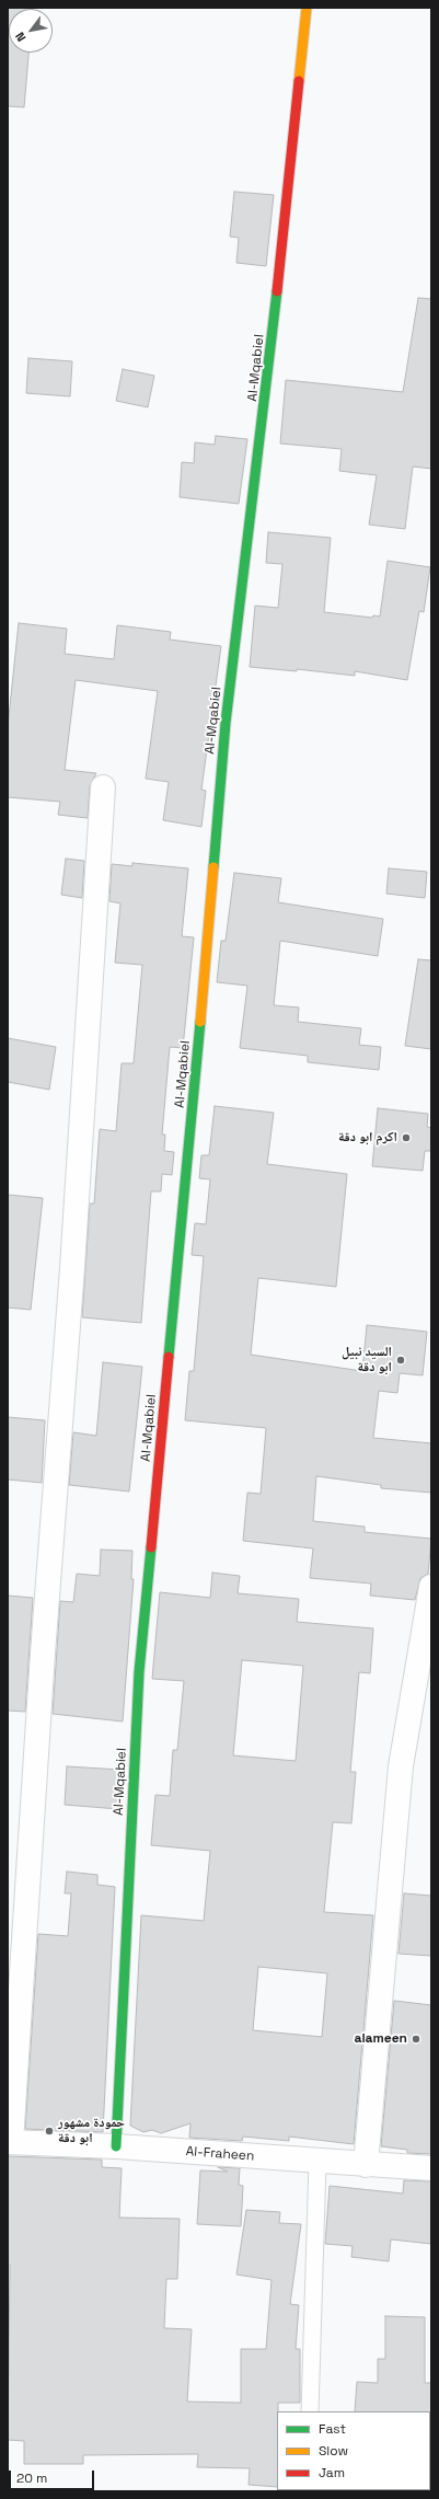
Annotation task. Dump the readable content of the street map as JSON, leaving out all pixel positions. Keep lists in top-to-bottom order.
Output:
{
  "streets": {
    "street": ["Al-Mqabiel", "Al-Fraheen"]
  },
  "crossings": [
    ["Al-Mqabiel", "Al-Fraheen"]
  ],
  "places": [
    "اكرم ابو دقة",
    "السيد نبيل ابو دقة",
    "alameen",
    "حمودة مشهور ابو دقة"
  ],
  "legend": ["Fast", "Slow", "Jam"],
  "scale_bar": "20 m",
  "north": "bottom left"
}
